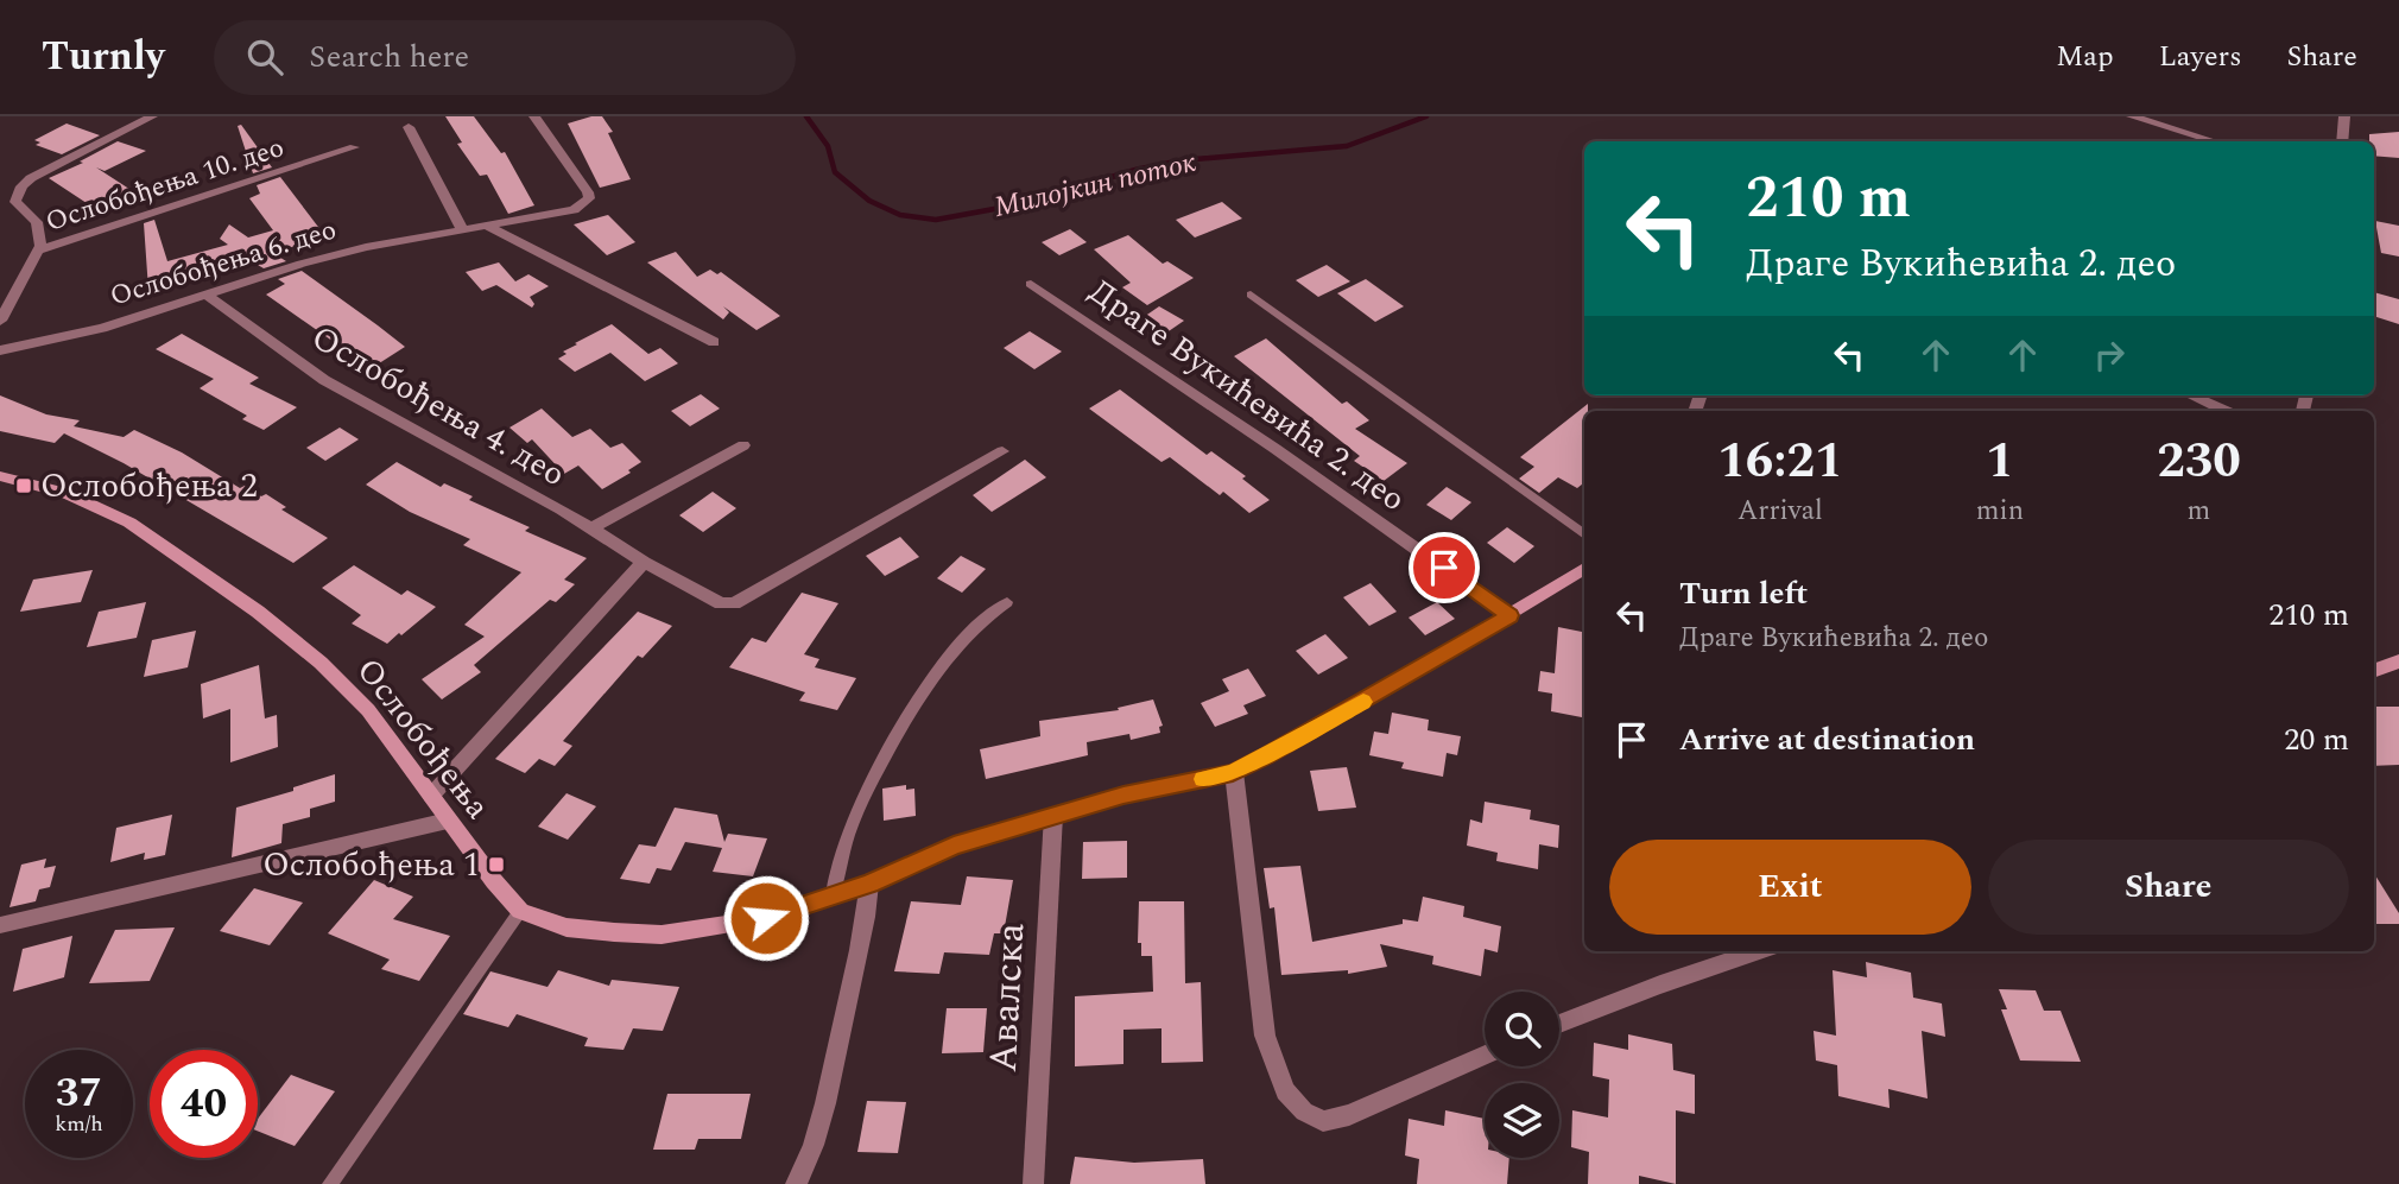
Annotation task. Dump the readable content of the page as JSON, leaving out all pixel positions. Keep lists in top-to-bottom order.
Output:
{
  "streets": {
    "street": [
      "Ослобођења 10. део",
      "Ослобођења 6. део",
      "Драге Вукићевића 2. део",
      "Ослобођења 4. део",
      "Ослобођења",
      "Авалска"
    ]
  },
  "crossings": [
    ["Ослобођења 6. део", "Ослобођења 4. део"]
  ],
  "water": ["Милојкин поток"],
  "places": {
    "transit": ["Ослобођења 2", "Ослобођења 1"]
  },
  "page": {
    "header": "Turnly",
    "search": "Search here",
    "nav": ["Map", "Layers", "Share"],
    "turn": ["210 m", "Драге Вукићевића 2. део"],
    "eta": [
      "16:21",
      "Arrival",
      "1",
      "min",
      "230",
      "m"
    ],
    "list": [
      {
        "name": "Turn left",
        "note": "Драге Вукићевића 2. део",
        "value": "210 m"
      },
      {
        "name": "Arrive at destination",
        "value": "20 m"
      }
    ],
    "buttons": ["Exit", "Share"],
    "speed": "37 km/h",
    "limit": "40"
  }
}
